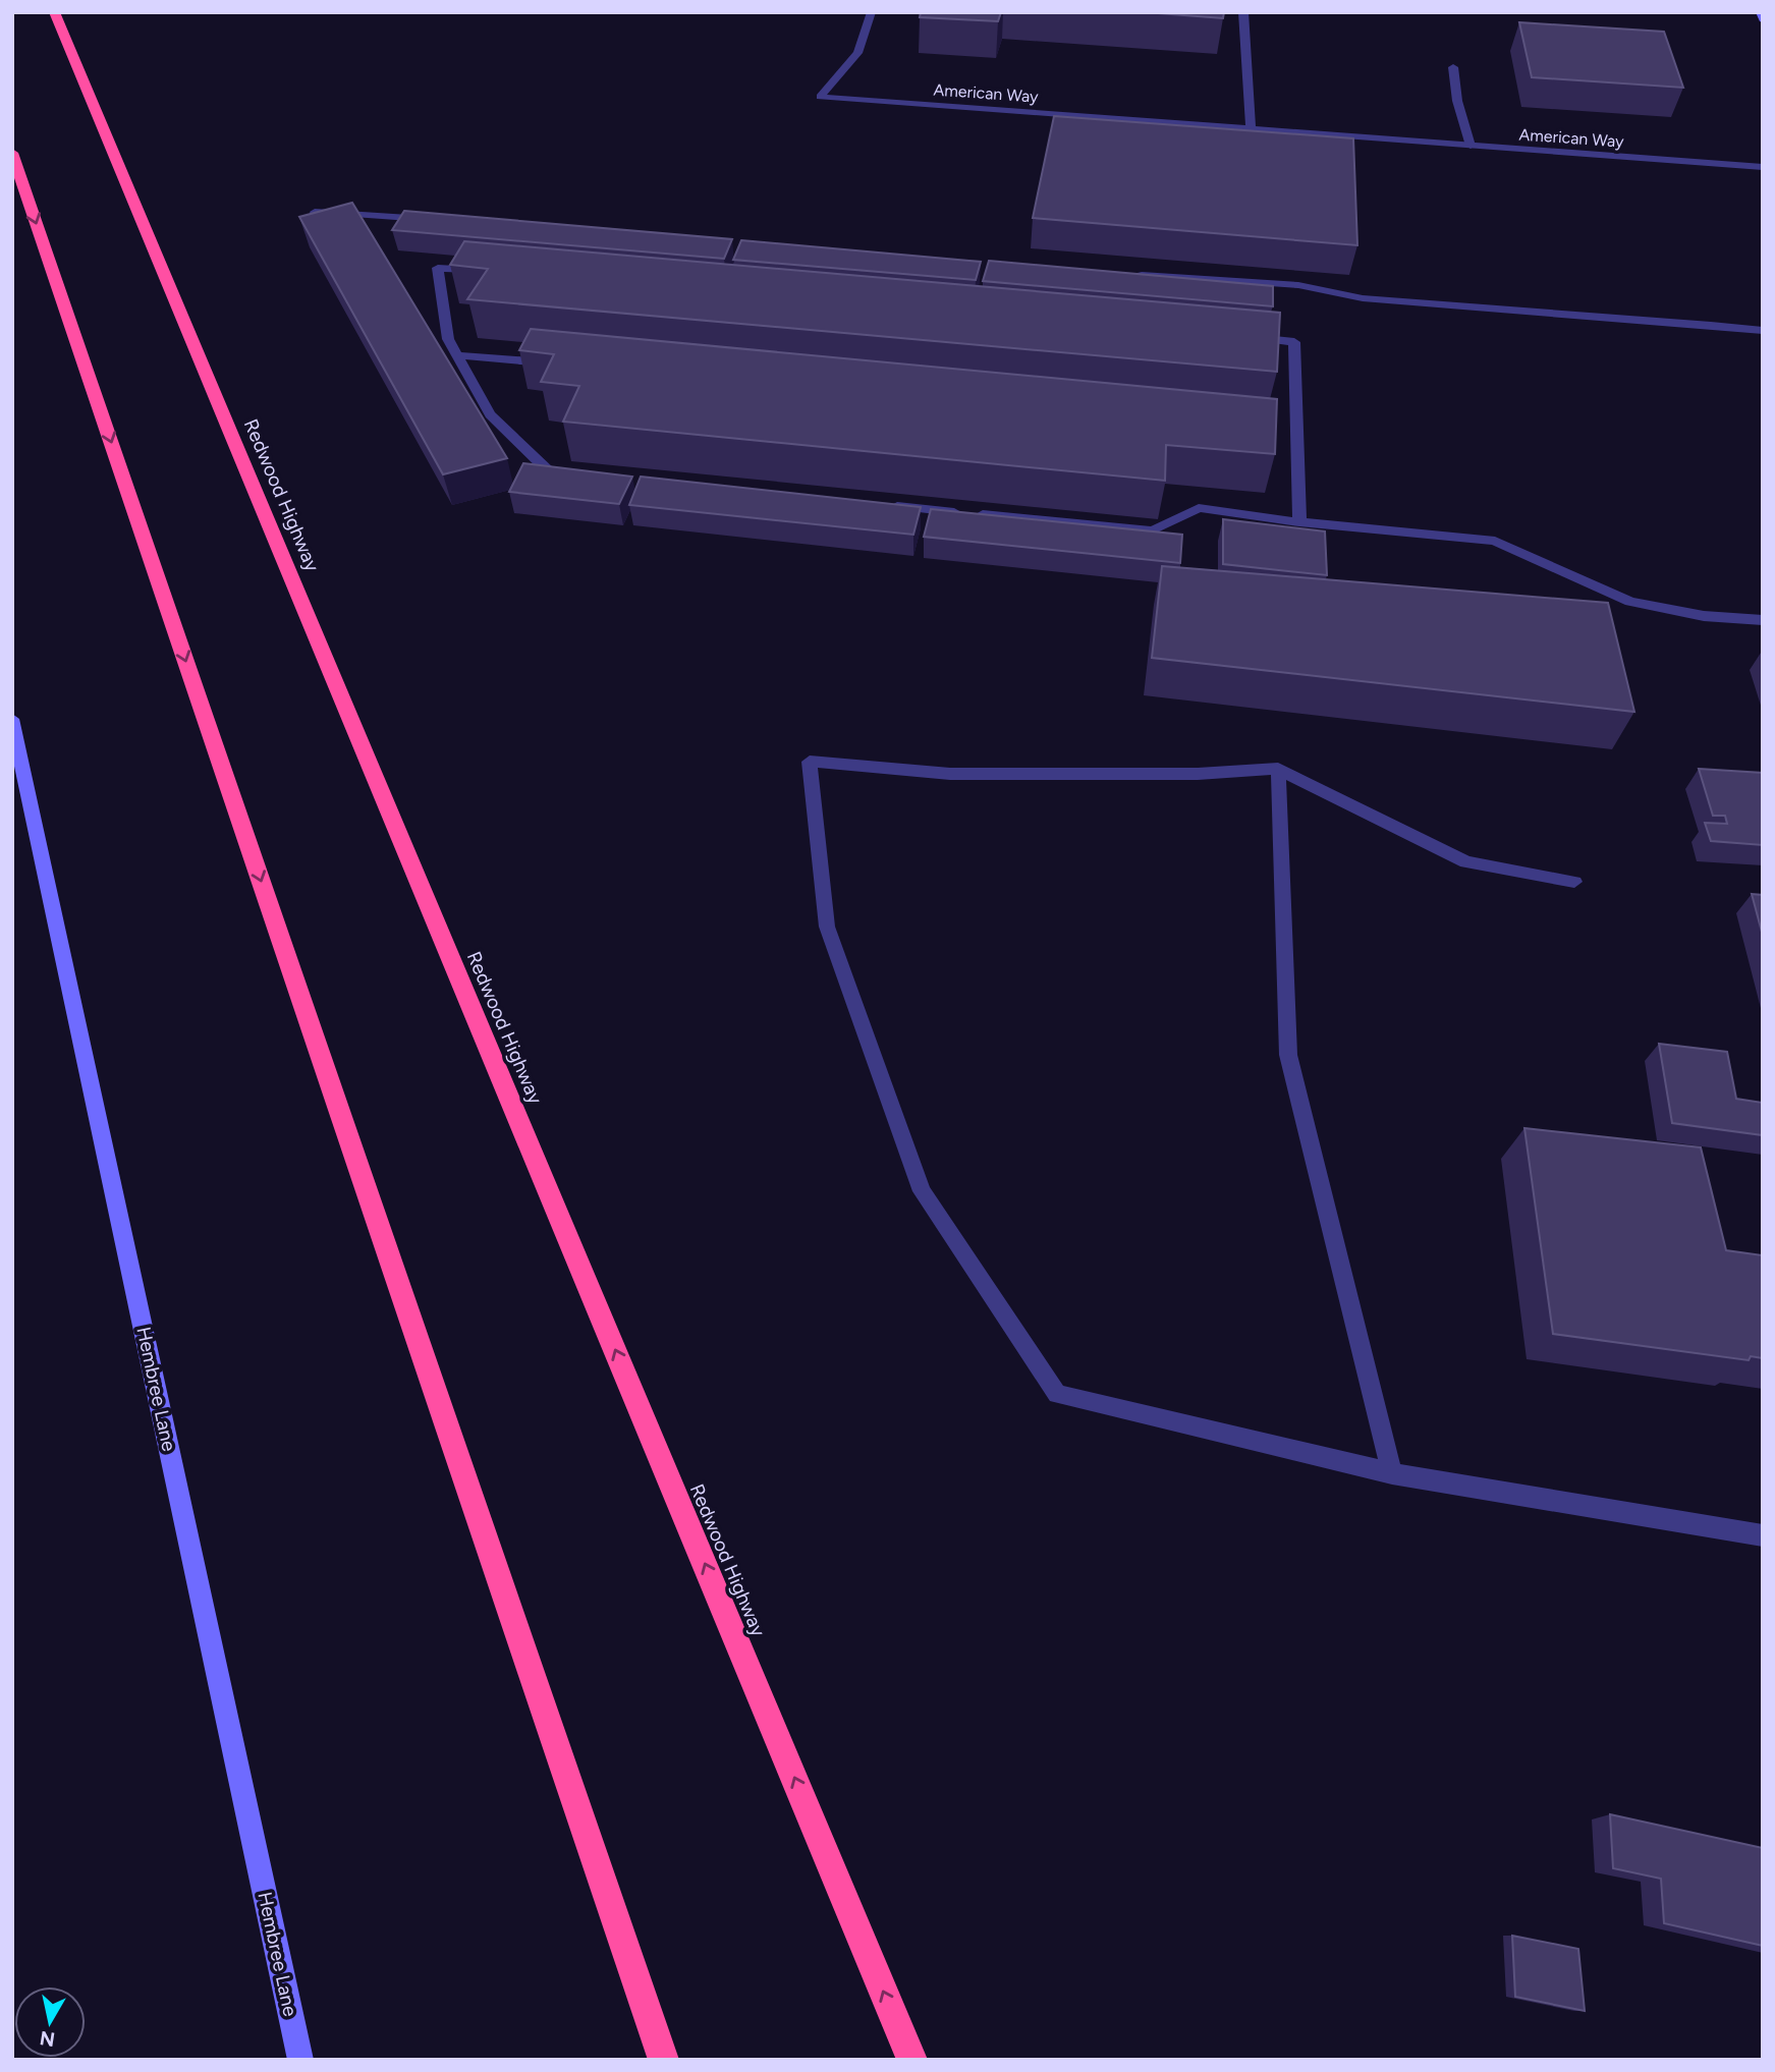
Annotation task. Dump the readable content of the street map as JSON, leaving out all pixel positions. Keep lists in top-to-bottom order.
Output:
{
  "streets": {
    "highway": ["Redwood Highway"],
    "street": ["American Way", "Hembree Lane"]
  },
  "north": "bottom"
}
